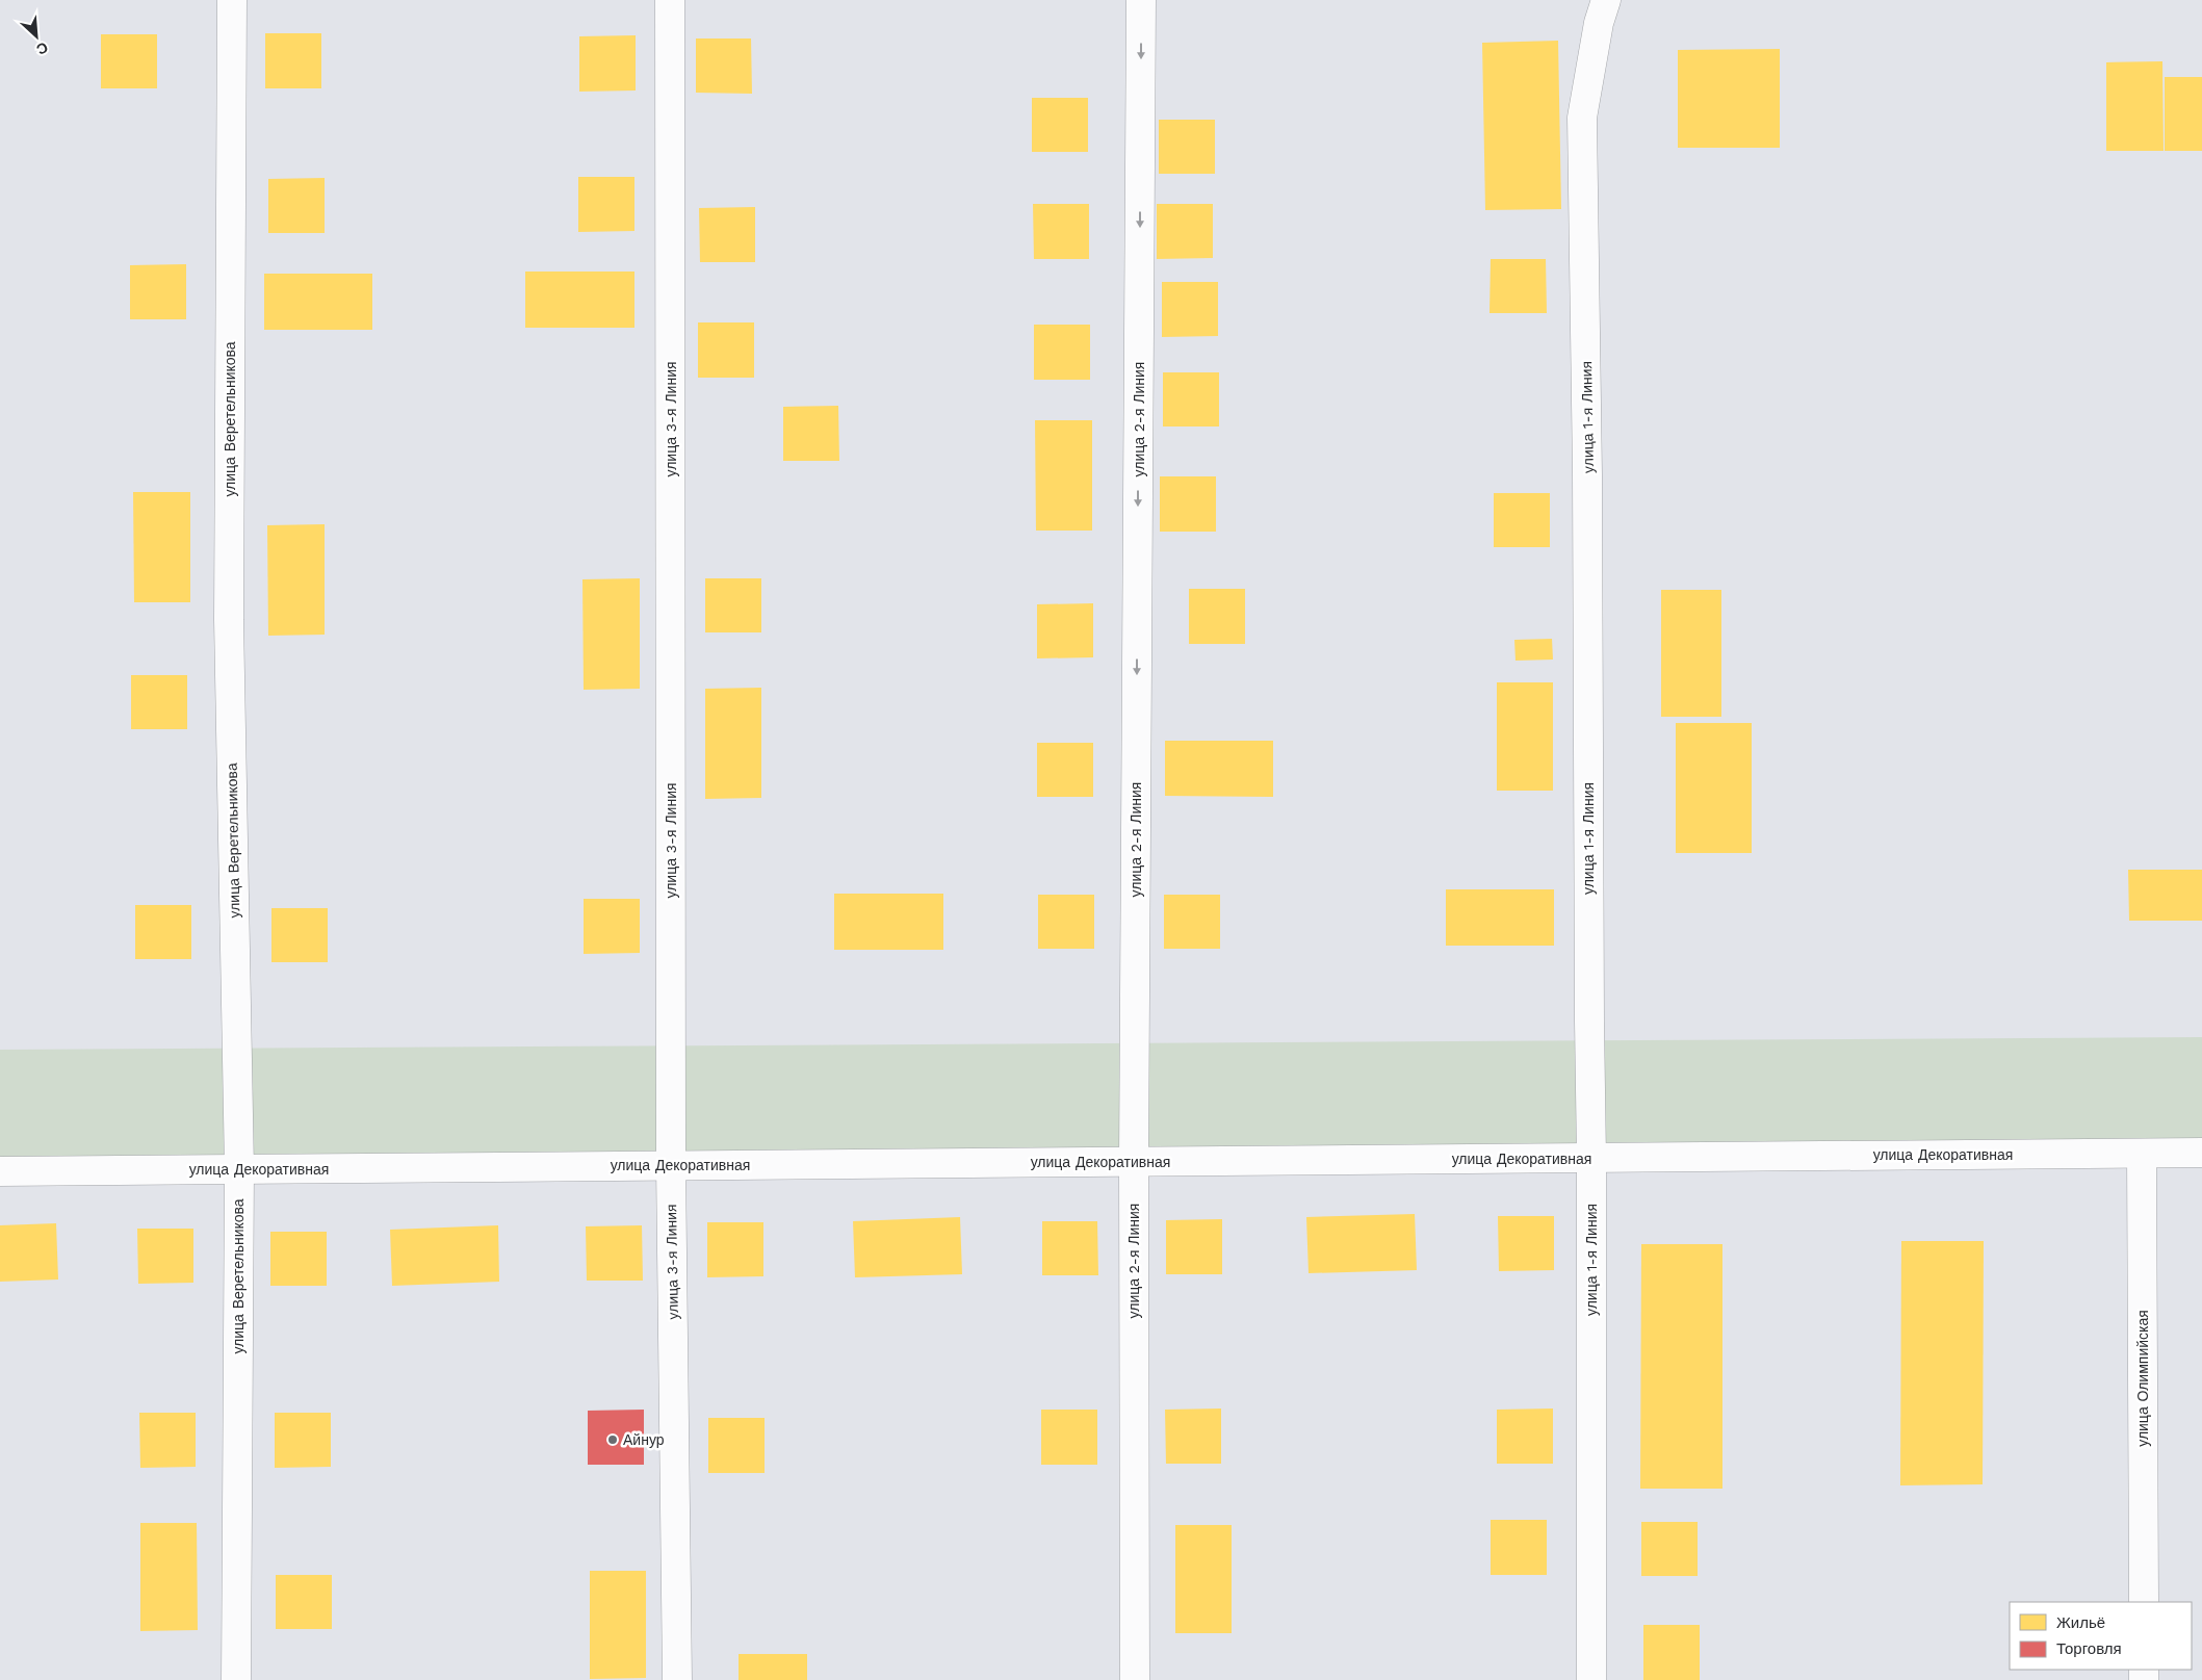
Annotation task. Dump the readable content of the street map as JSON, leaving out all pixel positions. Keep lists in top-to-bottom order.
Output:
{
  "streets": {
    "street": [
      "улица 1-я Линия",
      "улица Веретельникова",
      "улица 3-я Линия",
      "улица 2-я Линия",
      "улица Декоративная",
      "улица Олимпийская"
    ]
  },
  "crossings": [
    ["улица 1-я Линия", "улица Декоративная"],
    ["улица Веретельникова", "улица Декоративная"],
    ["улица 3-я Линия", "улица Декоративная"],
    ["улица 2-я Линия", "улица Декоративная"],
    ["улица Декоративная", "улица Олимпийская"]
  ],
  "one_way": ["улица 2-я Линия"],
  "places": ["Айнур"],
  "legend": ["Жильё", "Торговля"],
  "north": "bottom right"
}
